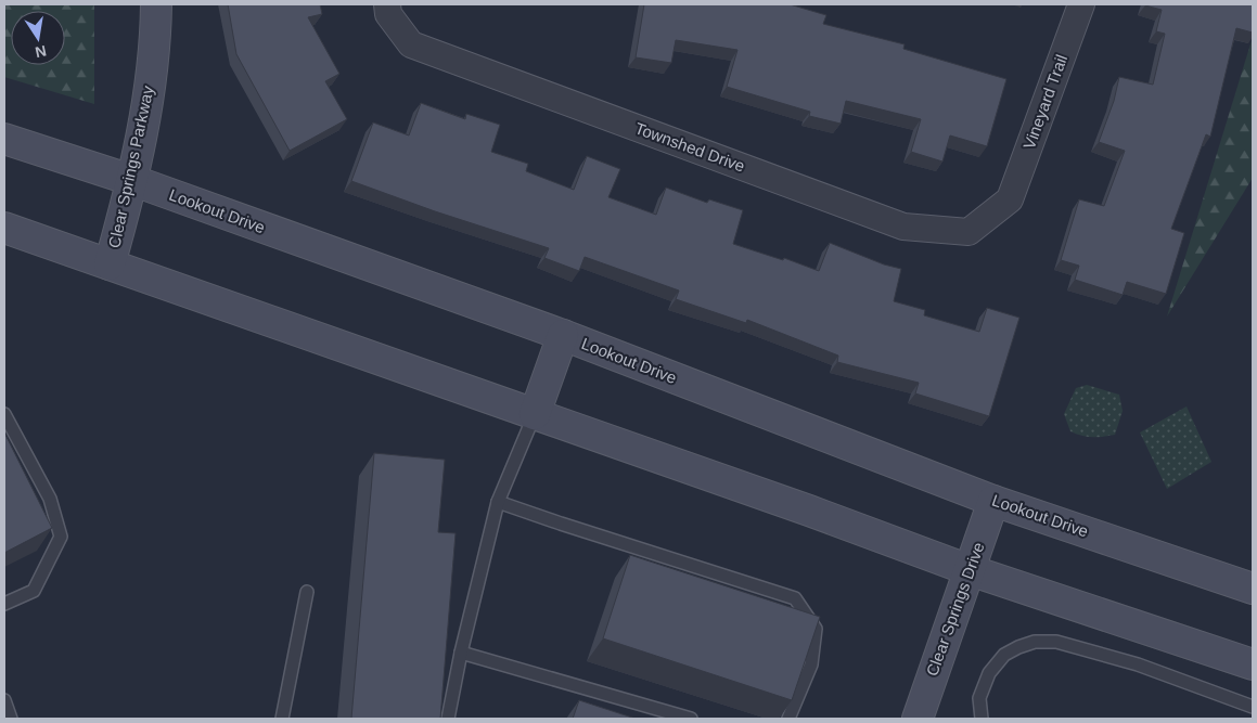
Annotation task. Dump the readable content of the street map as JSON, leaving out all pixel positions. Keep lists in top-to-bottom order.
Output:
{
  "streets": {
    "main road": ["Clear Springs Parkway", "Lookout Drive", "Clear Springs Drive"],
    "street": ["Vineyard Trail", "Townshed Drive"]
  },
  "crossings": [
    ["Vineyard Trail", "Townshed Drive"],
    ["Clear Springs Parkway", "Lookout Drive"],
    ["Lookout Drive", "Clear Springs Drive"]
  ],
  "north": "bottom"
}
